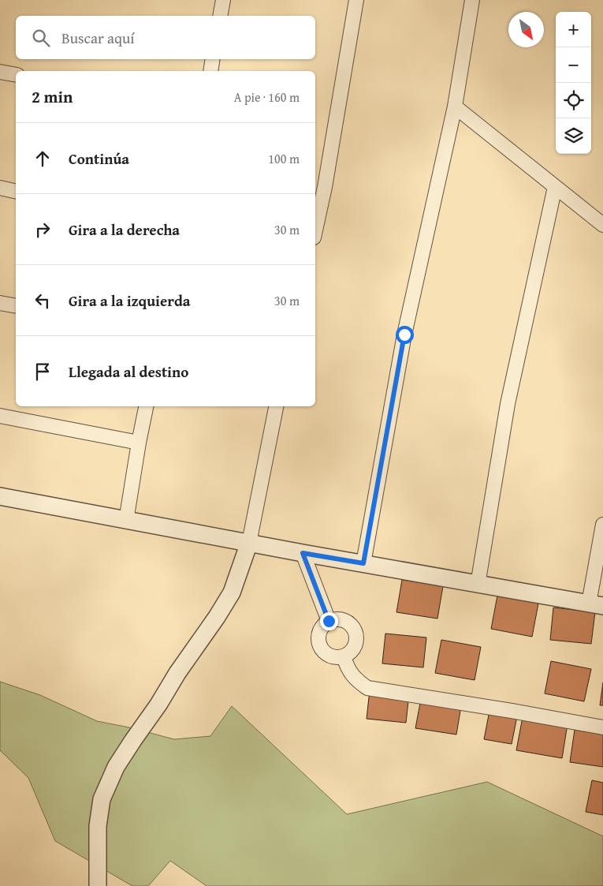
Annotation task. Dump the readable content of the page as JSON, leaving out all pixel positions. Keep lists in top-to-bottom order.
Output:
{
  "north": "bottom right",
  "page": {
    "map_buttons": ["+", "−"],
    "search": "Buscar aquí",
    "heading": ["2 min", "A pie · 160 m"],
    "list": [
      ["Continúa", "100 m"],
      ["Gira a la derecha", "30 m"],
      ["Gira a la izquierda", "30 m"],
      "Llegada al destino"
    ]
  }
}
